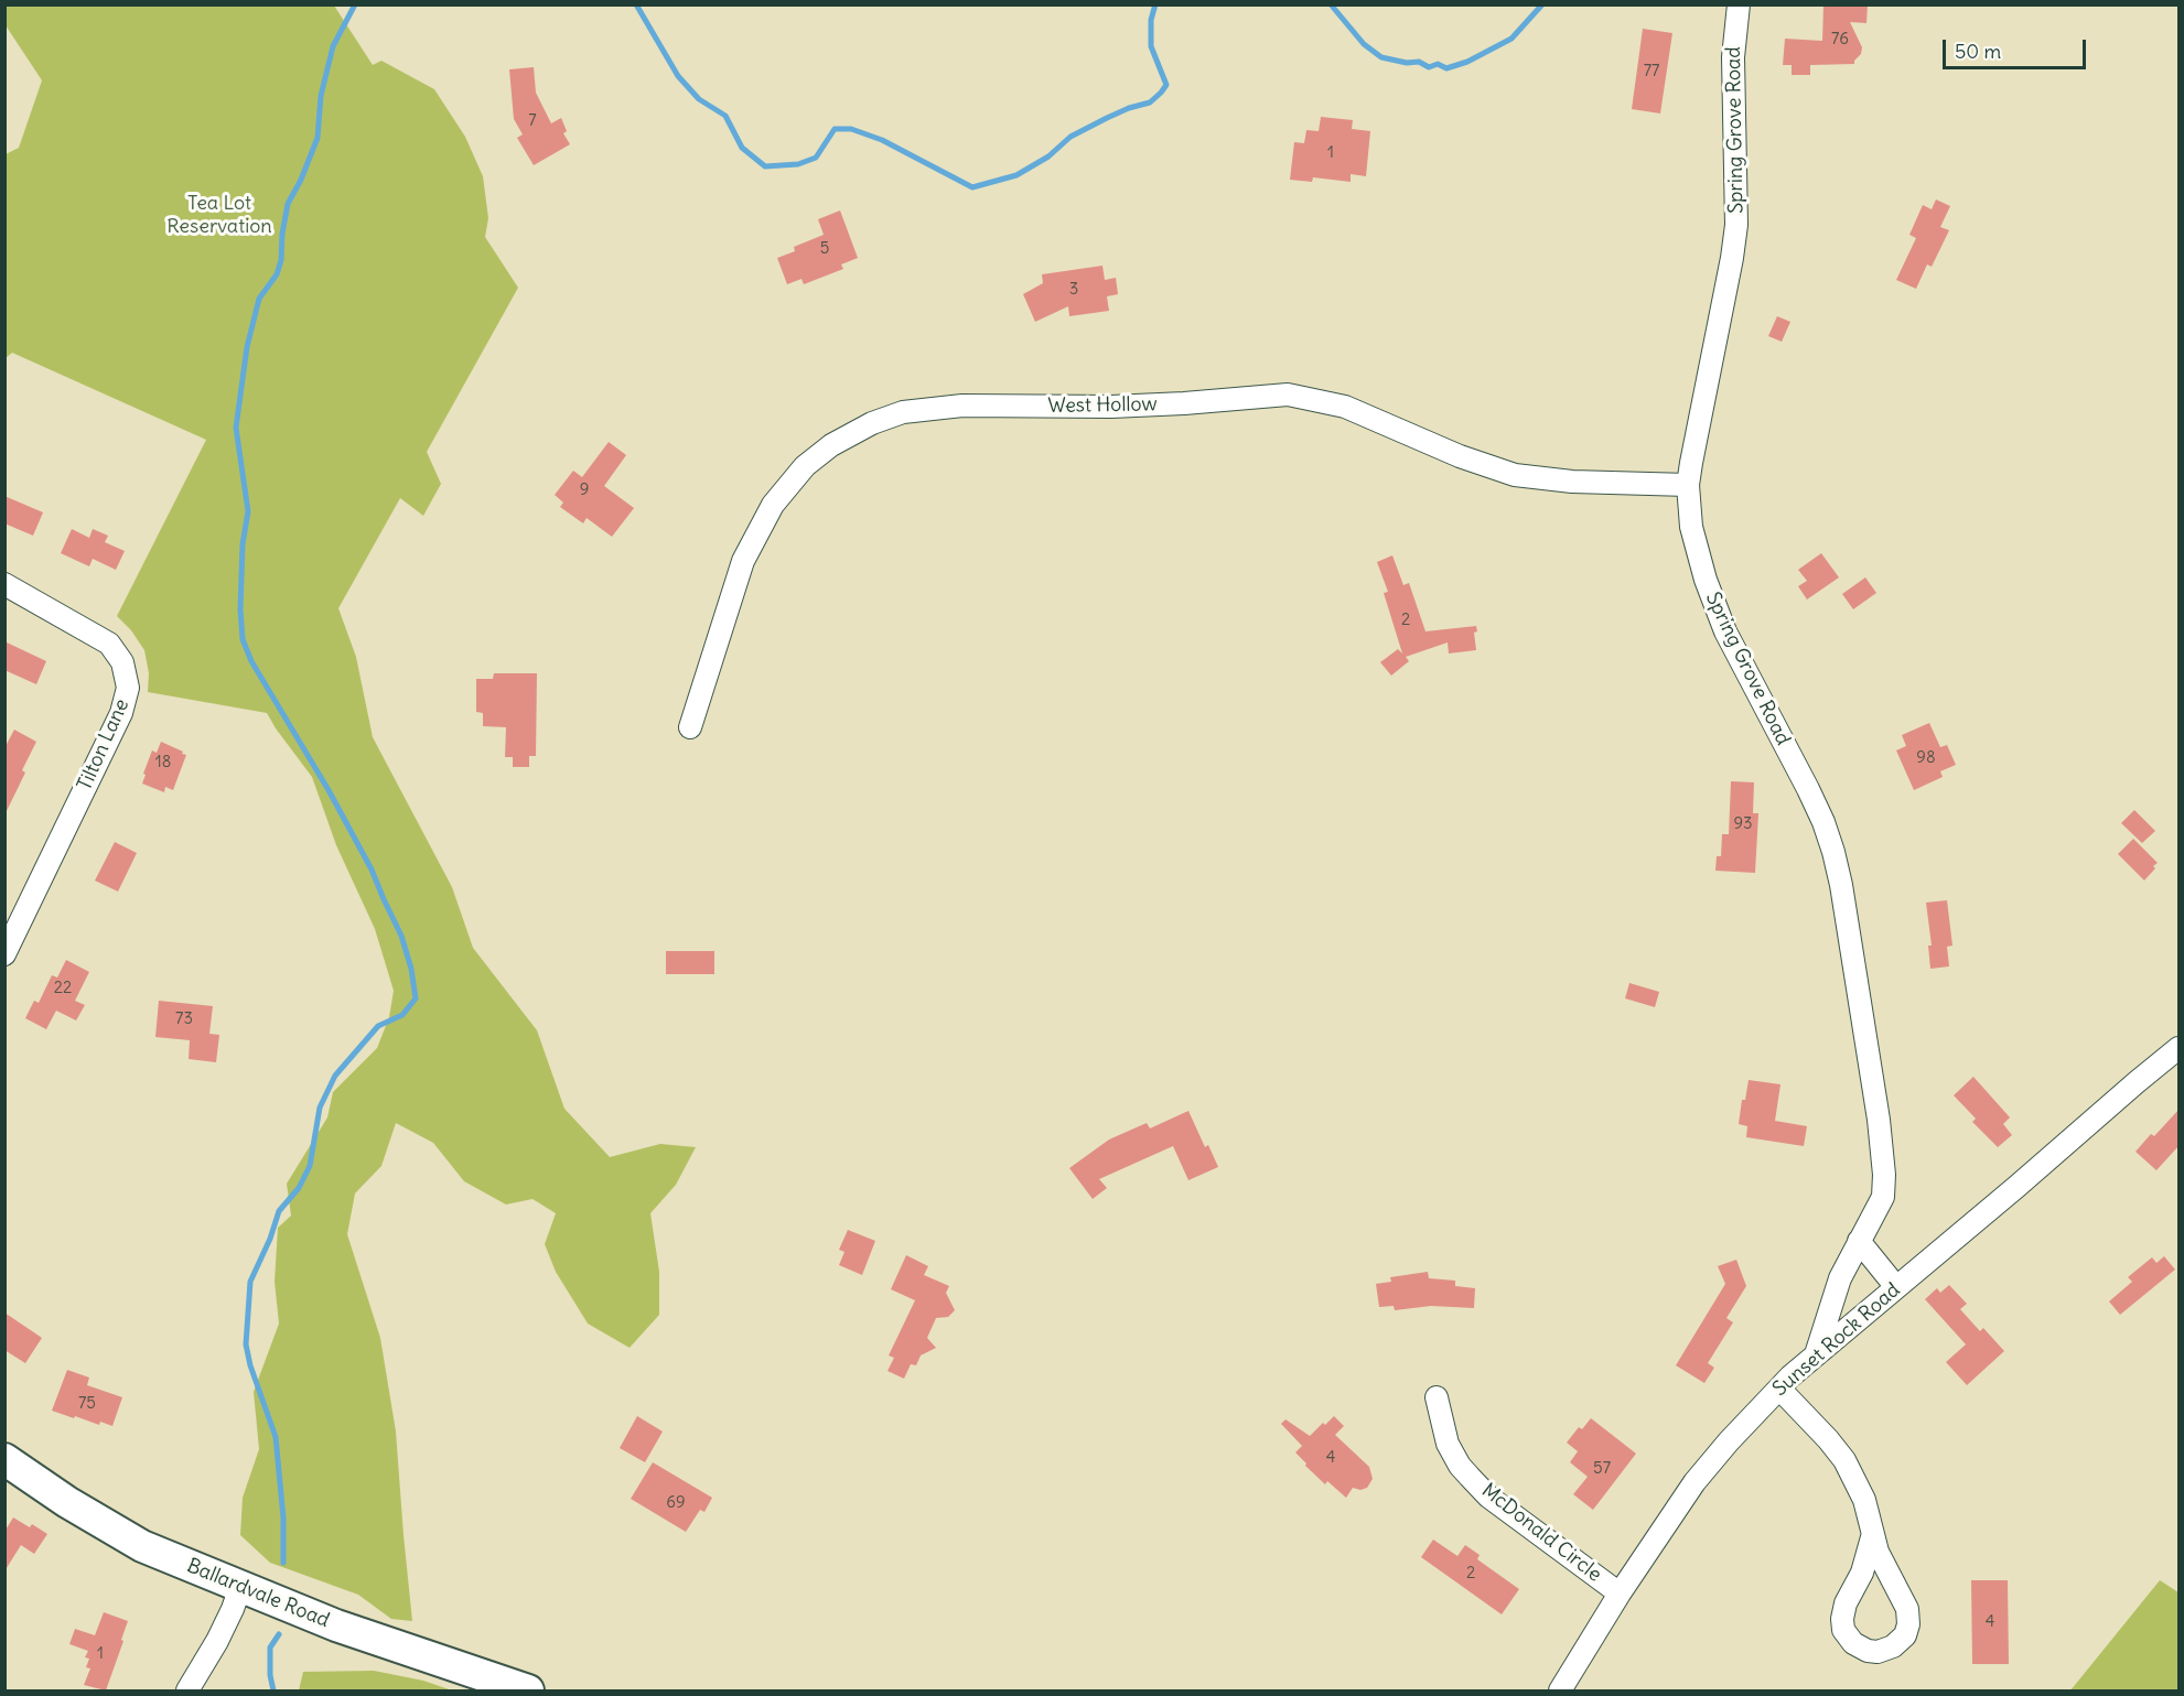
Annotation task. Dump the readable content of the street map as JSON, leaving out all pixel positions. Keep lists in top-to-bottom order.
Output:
{
  "streets": {
    "street": [
      "Spring Grove Road",
      "West Hollow",
      "Tilton Lane",
      "Sunset Rock Road",
      "McDonald Circle",
      "Ballardvale Road"
    ]
  },
  "crossings": [
    ["Spring Grove Road", "West Hollow"],
    ["Spring Grove Road", "Sunset Rock Road"],
    ["Sunset Rock Road", "McDonald Circle"]
  ],
  "parks": ["Tea Lot Reservation"],
  "house_numbers": [
    "76",
    "77",
    "7",
    "1",
    "5",
    "3",
    "9",
    "2",
    "98",
    "18",
    "93",
    "22",
    "73",
    "75",
    "4",
    "57",
    "69",
    "2",
    "4",
    "1"
  ],
  "scale_bar": "50 m"
}
